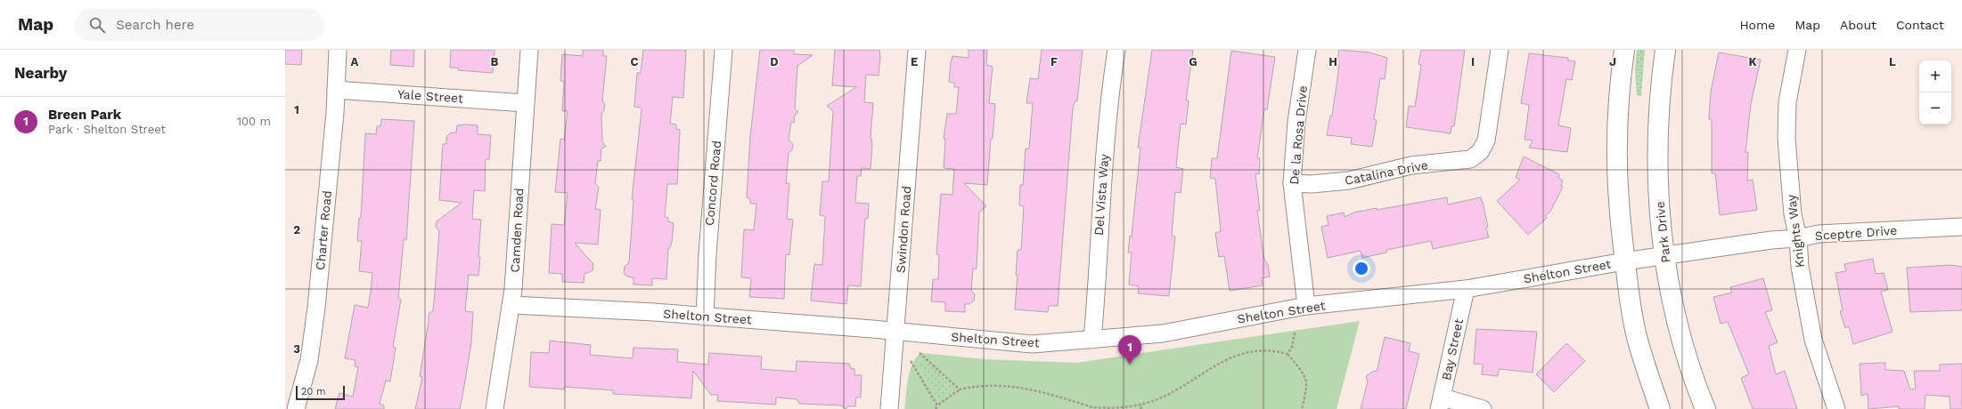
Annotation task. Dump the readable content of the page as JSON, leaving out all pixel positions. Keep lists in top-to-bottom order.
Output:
{
  "streets": {
    "street": [
      "Yale Street",
      "De la Rosa Drive",
      "Catalina Drive",
      "Concord Road",
      "Del Vista Way",
      "Swindon Road",
      "Charter Road",
      "Camden Road",
      "Knights Way",
      "Park Drive",
      "Sceptre Drive",
      "Shelton Street",
      "Bay Street"
    ]
  },
  "crossings": [
    ["Yale Street", "Charter Road"],
    ["Yale Street", "Camden Road"],
    ["De la Rosa Drive", "Catalina Drive"],
    ["De la Rosa Drive", "Shelton Street"],
    ["Concord Road", "Shelton Street"],
    ["Del Vista Way", "Shelton Street"],
    ["Swindon Road", "Shelton Street"],
    ["Camden Road", "Shelton Street"],
    ["Knights Way", "Sceptre Drive"],
    ["Park Drive", "Sceptre Drive"],
    ["Sceptre Drive", "Shelton Street"],
    ["Shelton Street", "Bay Street"]
  ],
  "scale_bar": "20 m",
  "page": {
    "header": "Map",
    "search": "Search here",
    "nav": [
      "Home",
      "Map",
      "About",
      "Contact"
    ],
    "heading": "Nearby",
    "map_buttons": ["+", "−"],
    "list": [
      {
        "mark": "1",
        "name": "Breen Park",
        "note": "Park · Shelton Street",
        "value": "100 m"
      }
    ],
    "pins": "1",
    "scale": "20 m"
  },
  "grid": {
    "columns": [
      "A",
      "B",
      "C",
      "D",
      "E",
      "F",
      "G",
      "H",
      "I",
      "J",
      "K",
      "L"
    ],
    "rows": ["1", "2", "3"]
  }
}
